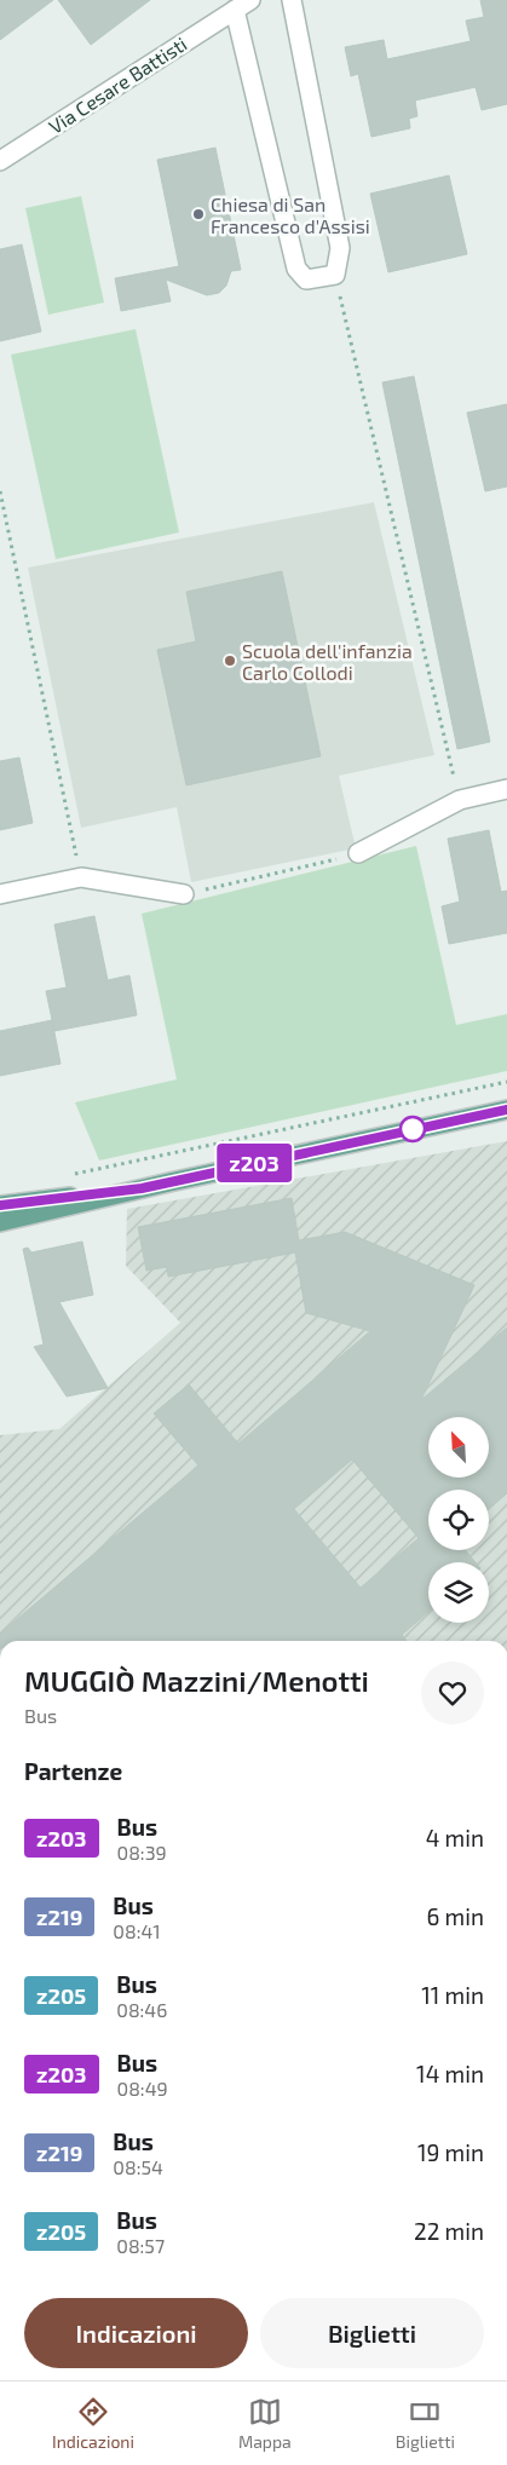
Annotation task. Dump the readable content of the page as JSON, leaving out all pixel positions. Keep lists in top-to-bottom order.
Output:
{
  "streets": {
    "street": ["Via Cesare Battisti"]
  },
  "places": ["Chiesa di San Francesco d'Assisi", "Scuola dell'infanzia Carlo Collodi"],
  "lines": ["bus line z203"],
  "north": "top left",
  "page": {
    "on_map": "z203",
    "heading": [
      ["MUGGIÒ Mazzini/Menotti", "Bus"],
      "Partenze"
    ],
    "list": [
      {
        "mark": "z203",
        "name": "Bus",
        "note": "08:39",
        "value": "4 min"
      },
      {
        "mark": "z219",
        "name": "Bus",
        "note": "08:41",
        "value": "6 min"
      },
      {
        "mark": "z205",
        "name": "Bus",
        "note": "08:46",
        "value": "11 min"
      },
      {
        "mark": "z203",
        "name": "Bus",
        "note": "08:49",
        "value": "14 min"
      },
      {
        "mark": "z219",
        "name": "Bus",
        "note": "08:54",
        "value": "19 min"
      },
      {
        "mark": "z205",
        "name": "Bus",
        "note": "08:57",
        "value": "22 min"
      }
    ],
    "buttons": ["Indicazioni", "Biglietti"],
    "tabs": ["Indicazioni", "Mappa", "Biglietti"]
  }
}
